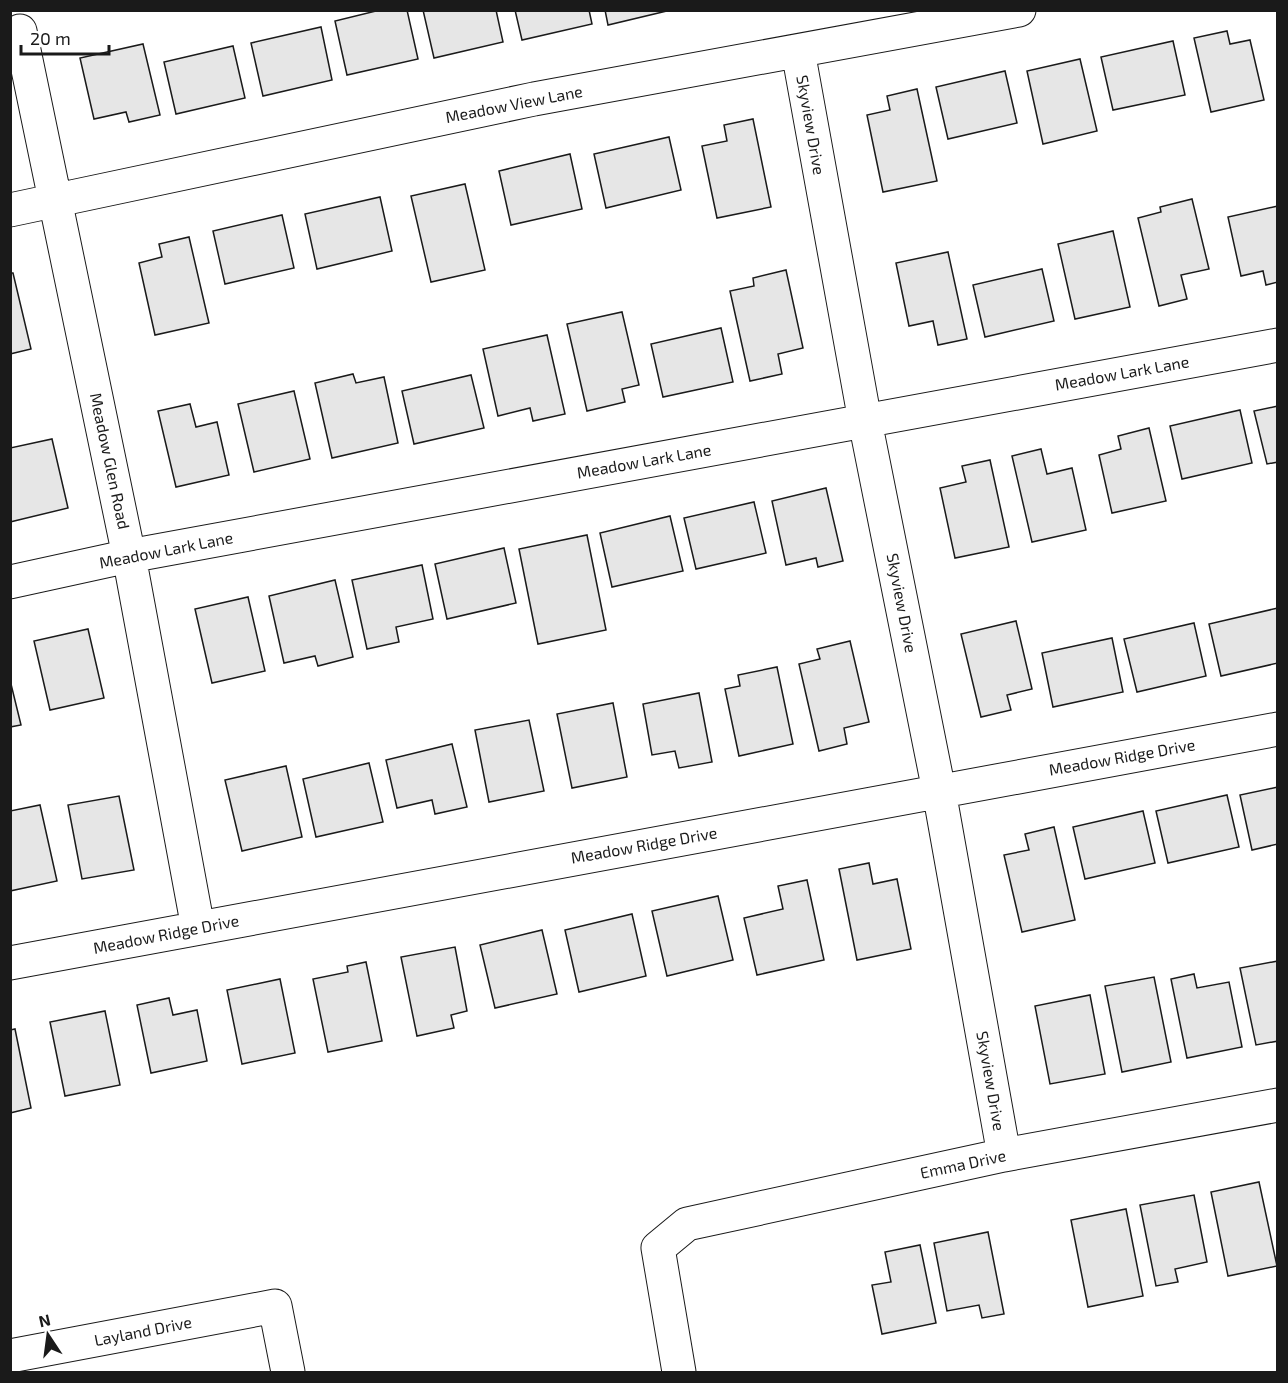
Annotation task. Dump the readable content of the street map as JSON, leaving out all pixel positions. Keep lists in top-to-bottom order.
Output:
{
  "streets": {
    "street": [
      "Meadow View Lane",
      "Skyview Drive",
      "Meadow Lark Lane",
      "Meadow Glen Road",
      "Meadow Ridge Drive",
      "Emma Drive",
      "Layland Drive"
    ]
  },
  "crossings": [
    ["Meadow View Lane", "Skyview Drive"],
    ["Meadow View Lane", "Meadow Glen Road"],
    ["Skyview Drive", "Meadow Lark Lane"],
    ["Skyview Drive", "Meadow Ridge Drive"],
    ["Skyview Drive", "Emma Drive"],
    ["Meadow Lark Lane", "Meadow Glen Road"],
    ["Meadow Glen Road", "Meadow Ridge Drive"]
  ],
  "scale_bar": "20 m",
  "north": "top"
}
